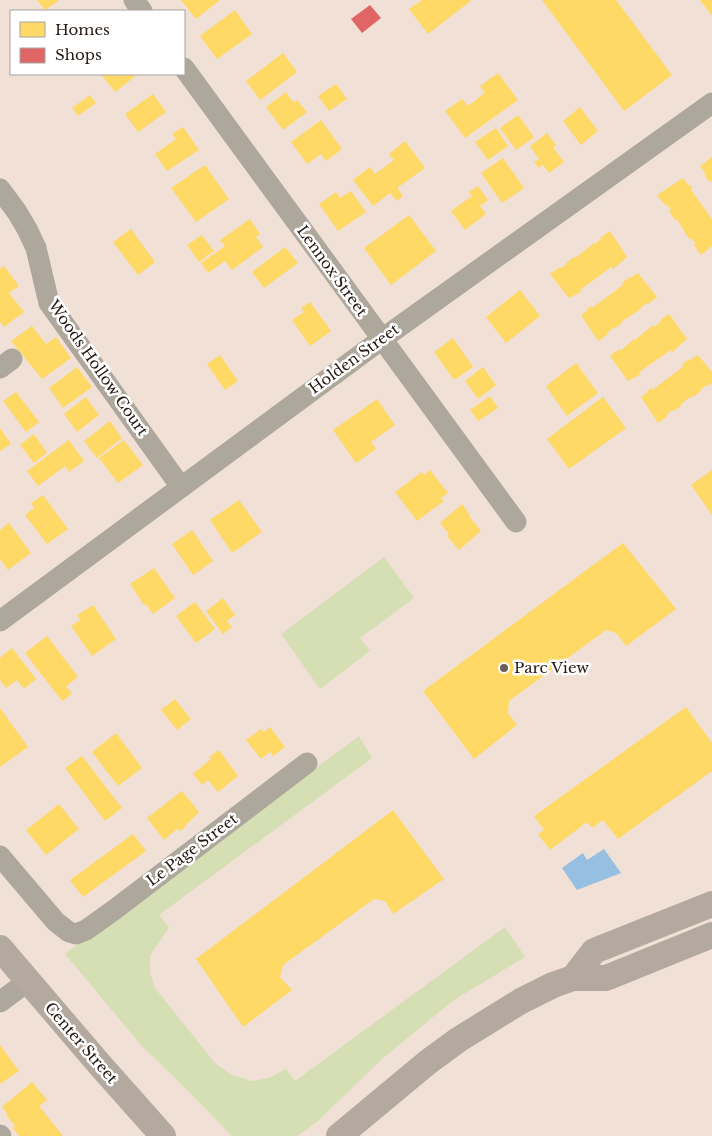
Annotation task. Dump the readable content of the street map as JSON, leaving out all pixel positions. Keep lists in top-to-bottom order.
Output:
{
  "streets": {
    "main road": ["Center Street"],
    "street": [
      "Lennox Street",
      "Holden Street",
      "Woods Hollow Court",
      "Le Page Street"
    ]
  },
  "crossings": [
    ["Lennox Street", "Holden Street"],
    ["Holden Street", "Woods Hollow Court"]
  ],
  "places": ["Parc View"],
  "legend": ["Homes", "Shops"]
}
